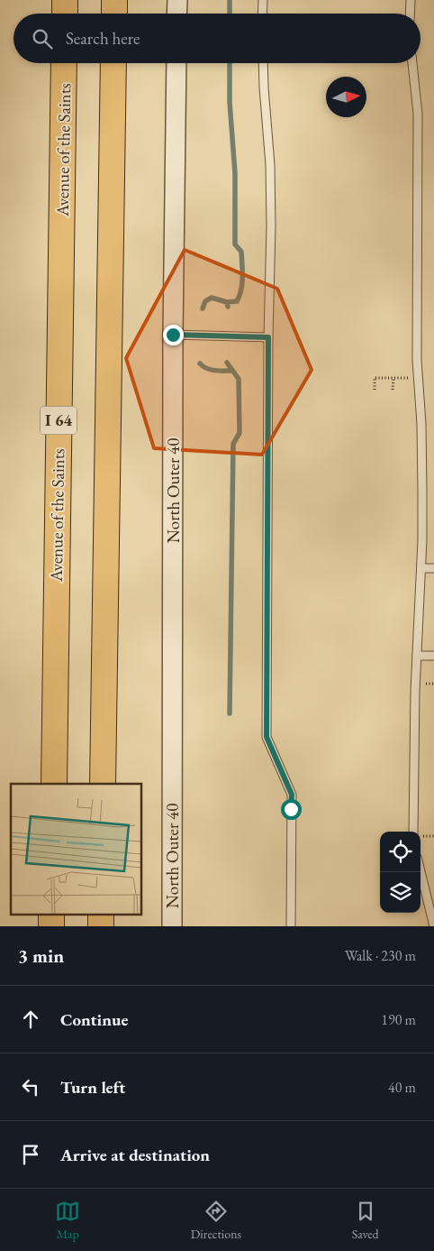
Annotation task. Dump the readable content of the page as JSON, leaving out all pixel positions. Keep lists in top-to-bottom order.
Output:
{
  "streets": {
    "highway": ["Avenue of the Saints", "I 64"],
    "street": ["North Outer 40"]
  },
  "north": "right",
  "page": {
    "search": "Search here",
    "heading": ["3 min", "Walk · 230 m"],
    "list": [
      ["Continue", "190 m"],
      ["Turn left", "40 m"],
      "Arrive at destination"
    ],
    "nav": ["Map", "Directions", "Saved"]
  }
}
